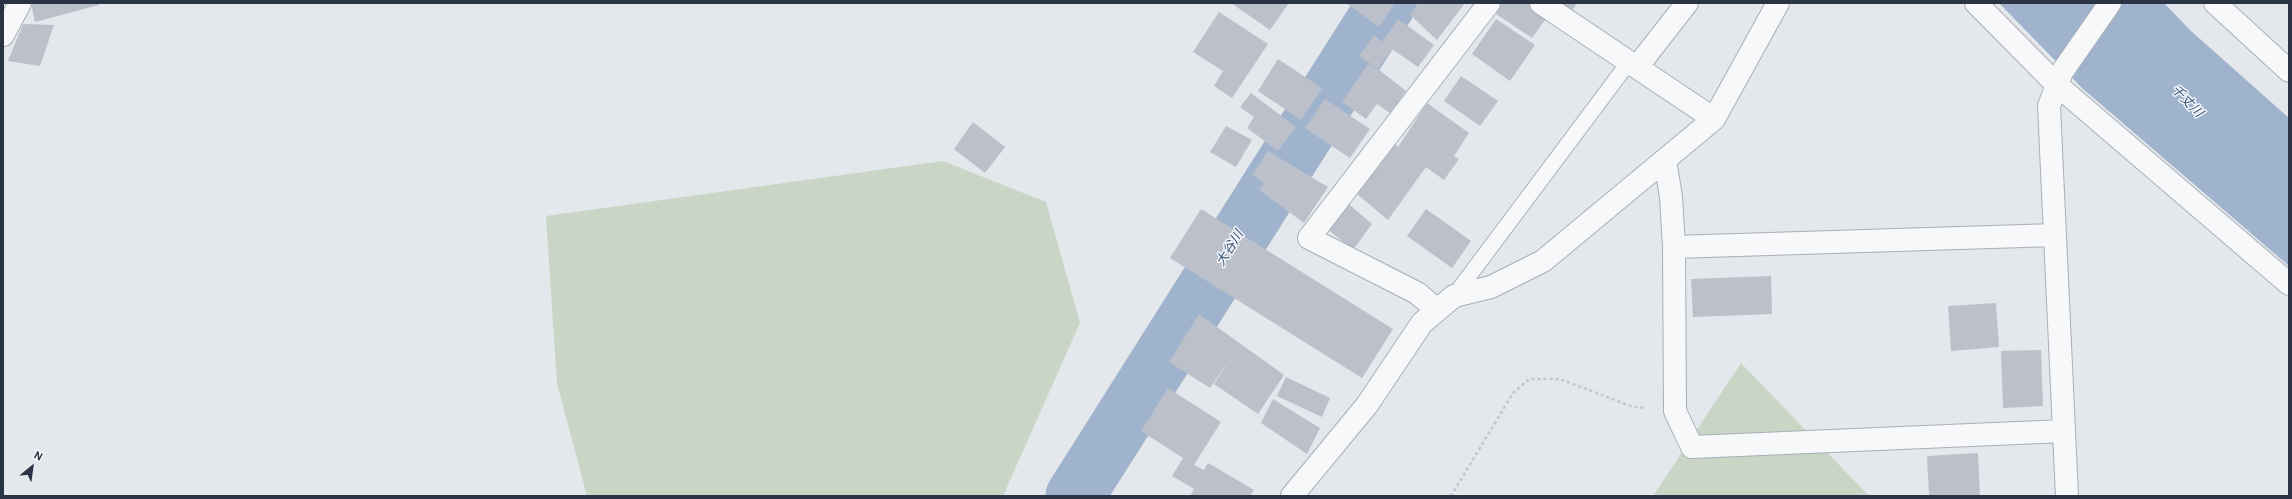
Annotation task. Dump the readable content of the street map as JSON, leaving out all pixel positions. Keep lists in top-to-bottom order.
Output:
{
  "water": ["千丈川", "大谷川"],
  "north": "top right"
}
